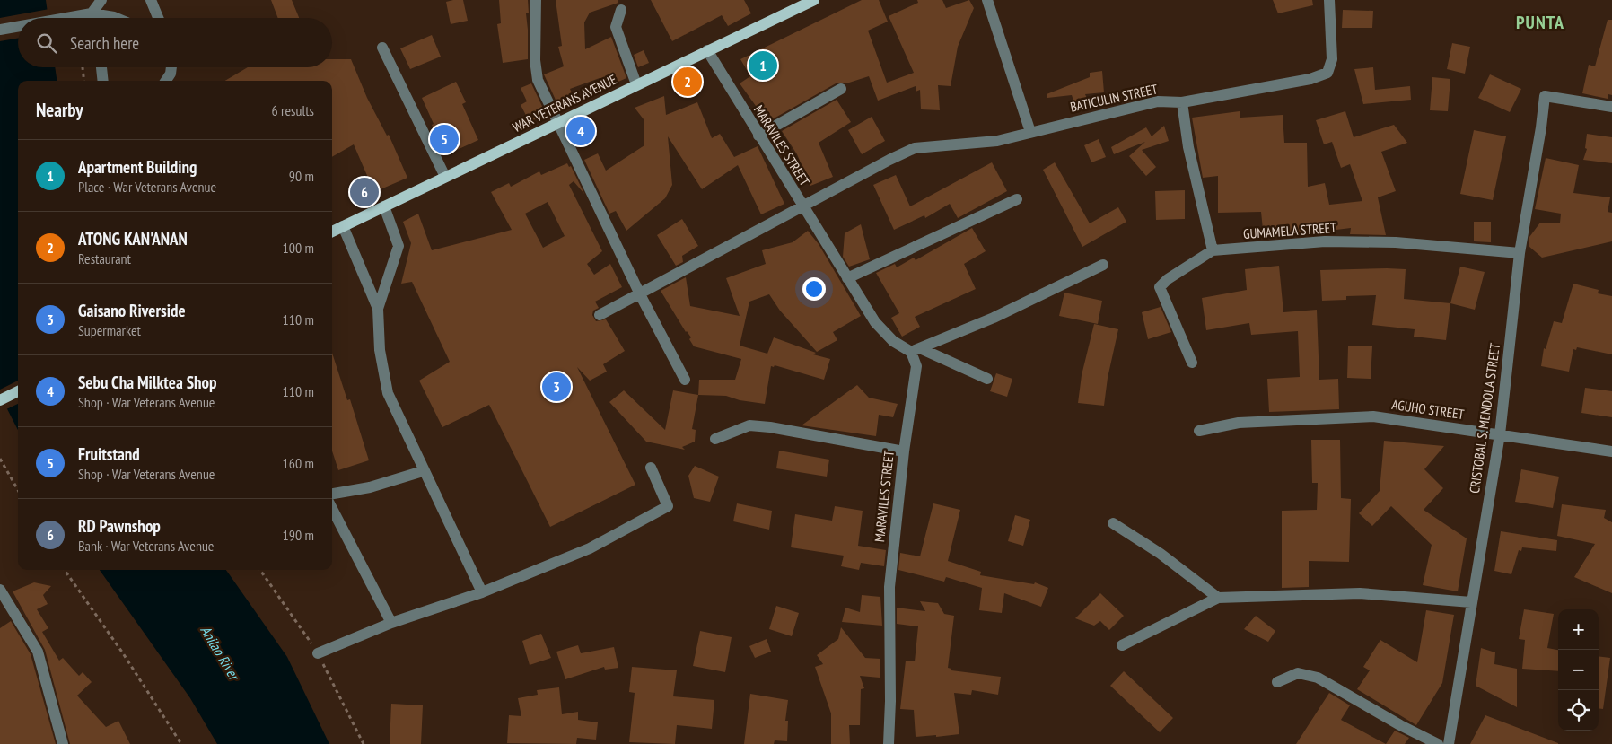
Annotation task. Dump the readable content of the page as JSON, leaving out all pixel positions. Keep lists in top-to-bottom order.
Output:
{
  "streets": {
    "main road": ["WAR VETERANS AVENUE"],
    "street": [
      "BATICULIN STREET",
      "MARAVILES STREET",
      "GUMAMELA STREET",
      "AGUHO STREET",
      "CRISTOBAL S. MENDOLA STREET"
    ]
  },
  "crossings": [
    ["BATICULIN STREET", "MARAVILES STREET"],
    ["WAR VETERANS AVENUE", "MARAVILES STREET"],
    ["GUMAMELA STREET", "CRISTOBAL S. MENDOLA STREET"],
    ["AGUHO STREET", "CRISTOBAL S. MENDOLA STREET"]
  ],
  "districts": ["PUNTA"],
  "water": ["Anilao River"],
  "page": {
    "search": "Search here",
    "pins": [
      "1",
      "2",
      "4",
      "5",
      "6",
      "3"
    ],
    "heading": ["Nearby", "6 results"],
    "list": [
      {
        "mark": "1",
        "name": "Apartment Building",
        "note": "Place · War Veterans Avenue",
        "value": "90 m"
      },
      {
        "mark": "2",
        "name": "ATONG KAN'ANAN",
        "note": "Restaurant",
        "value": "100 m"
      },
      {
        "mark": "3",
        "name": "Gaisano Riverside",
        "note": "Supermarket",
        "value": "110 m"
      },
      {
        "mark": "4",
        "name": "Sebu Cha Milktea Shop",
        "note": "Shop · War Veterans Avenue",
        "value": "110 m"
      },
      {
        "mark": "5",
        "name": "Fruitstand",
        "note": "Shop · War Veterans Avenue",
        "value": "160 m"
      },
      {
        "mark": "6",
        "name": "RD Pawnshop",
        "note": "Bank · War Veterans Avenue",
        "value": "190 m"
      }
    ],
    "map_buttons": ["+", "−"]
  }
}
